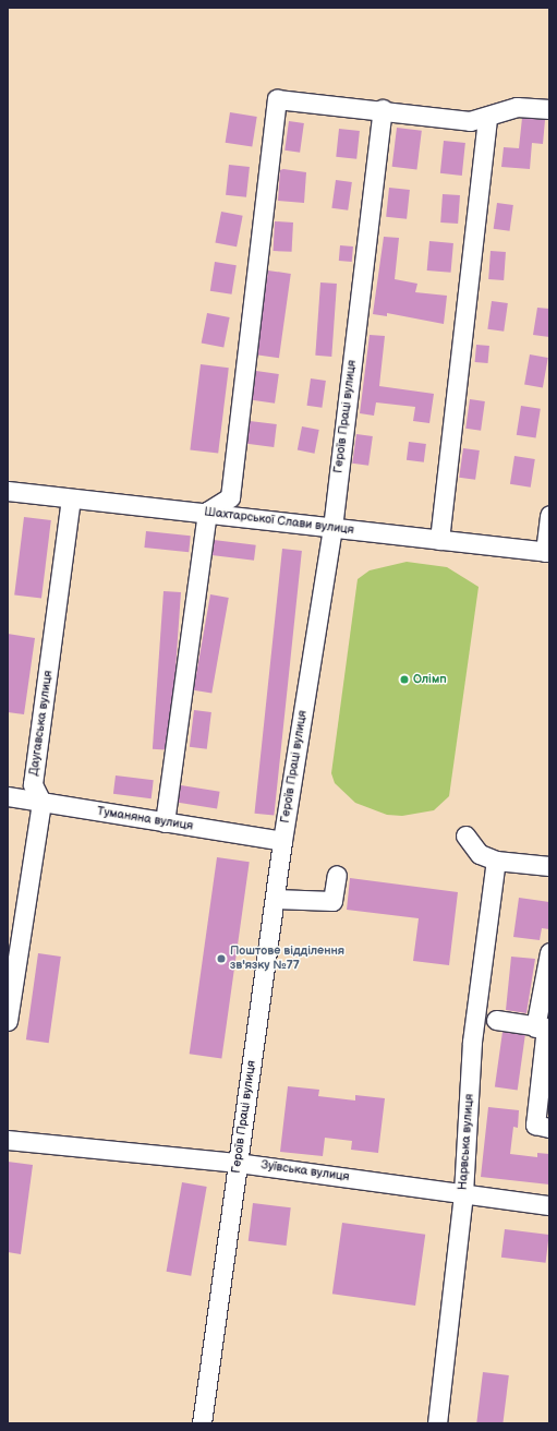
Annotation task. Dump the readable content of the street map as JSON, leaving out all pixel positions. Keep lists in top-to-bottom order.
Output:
{
  "streets": {
    "street": [
      "Героїв Праці вулиця",
      "Шахтарської Слави вулиця",
      "Даугавська вулиця",
      "Туманяна вулиця",
      "Нарвська вулиця",
      "Зуївська вулиця"
    ]
  },
  "crossings": [
    ["Героїв Праці вулиця", "Шахтарської Слави вулиця"],
    ["Героїв Праці вулиця", "Туманяна вулиця"],
    ["Героїв Праці вулиця", "Зуївська вулиця"],
    ["Шахтарської Слави вулиця", "Даугавська вулиця"],
    ["Даугавська вулиця", "Туманяна вулиця"],
    ["Нарвська вулиця", "Зуївська вулиця"]
  ],
  "places": ["Олімп", "Поштове відділення зв'язку №77"]
}
